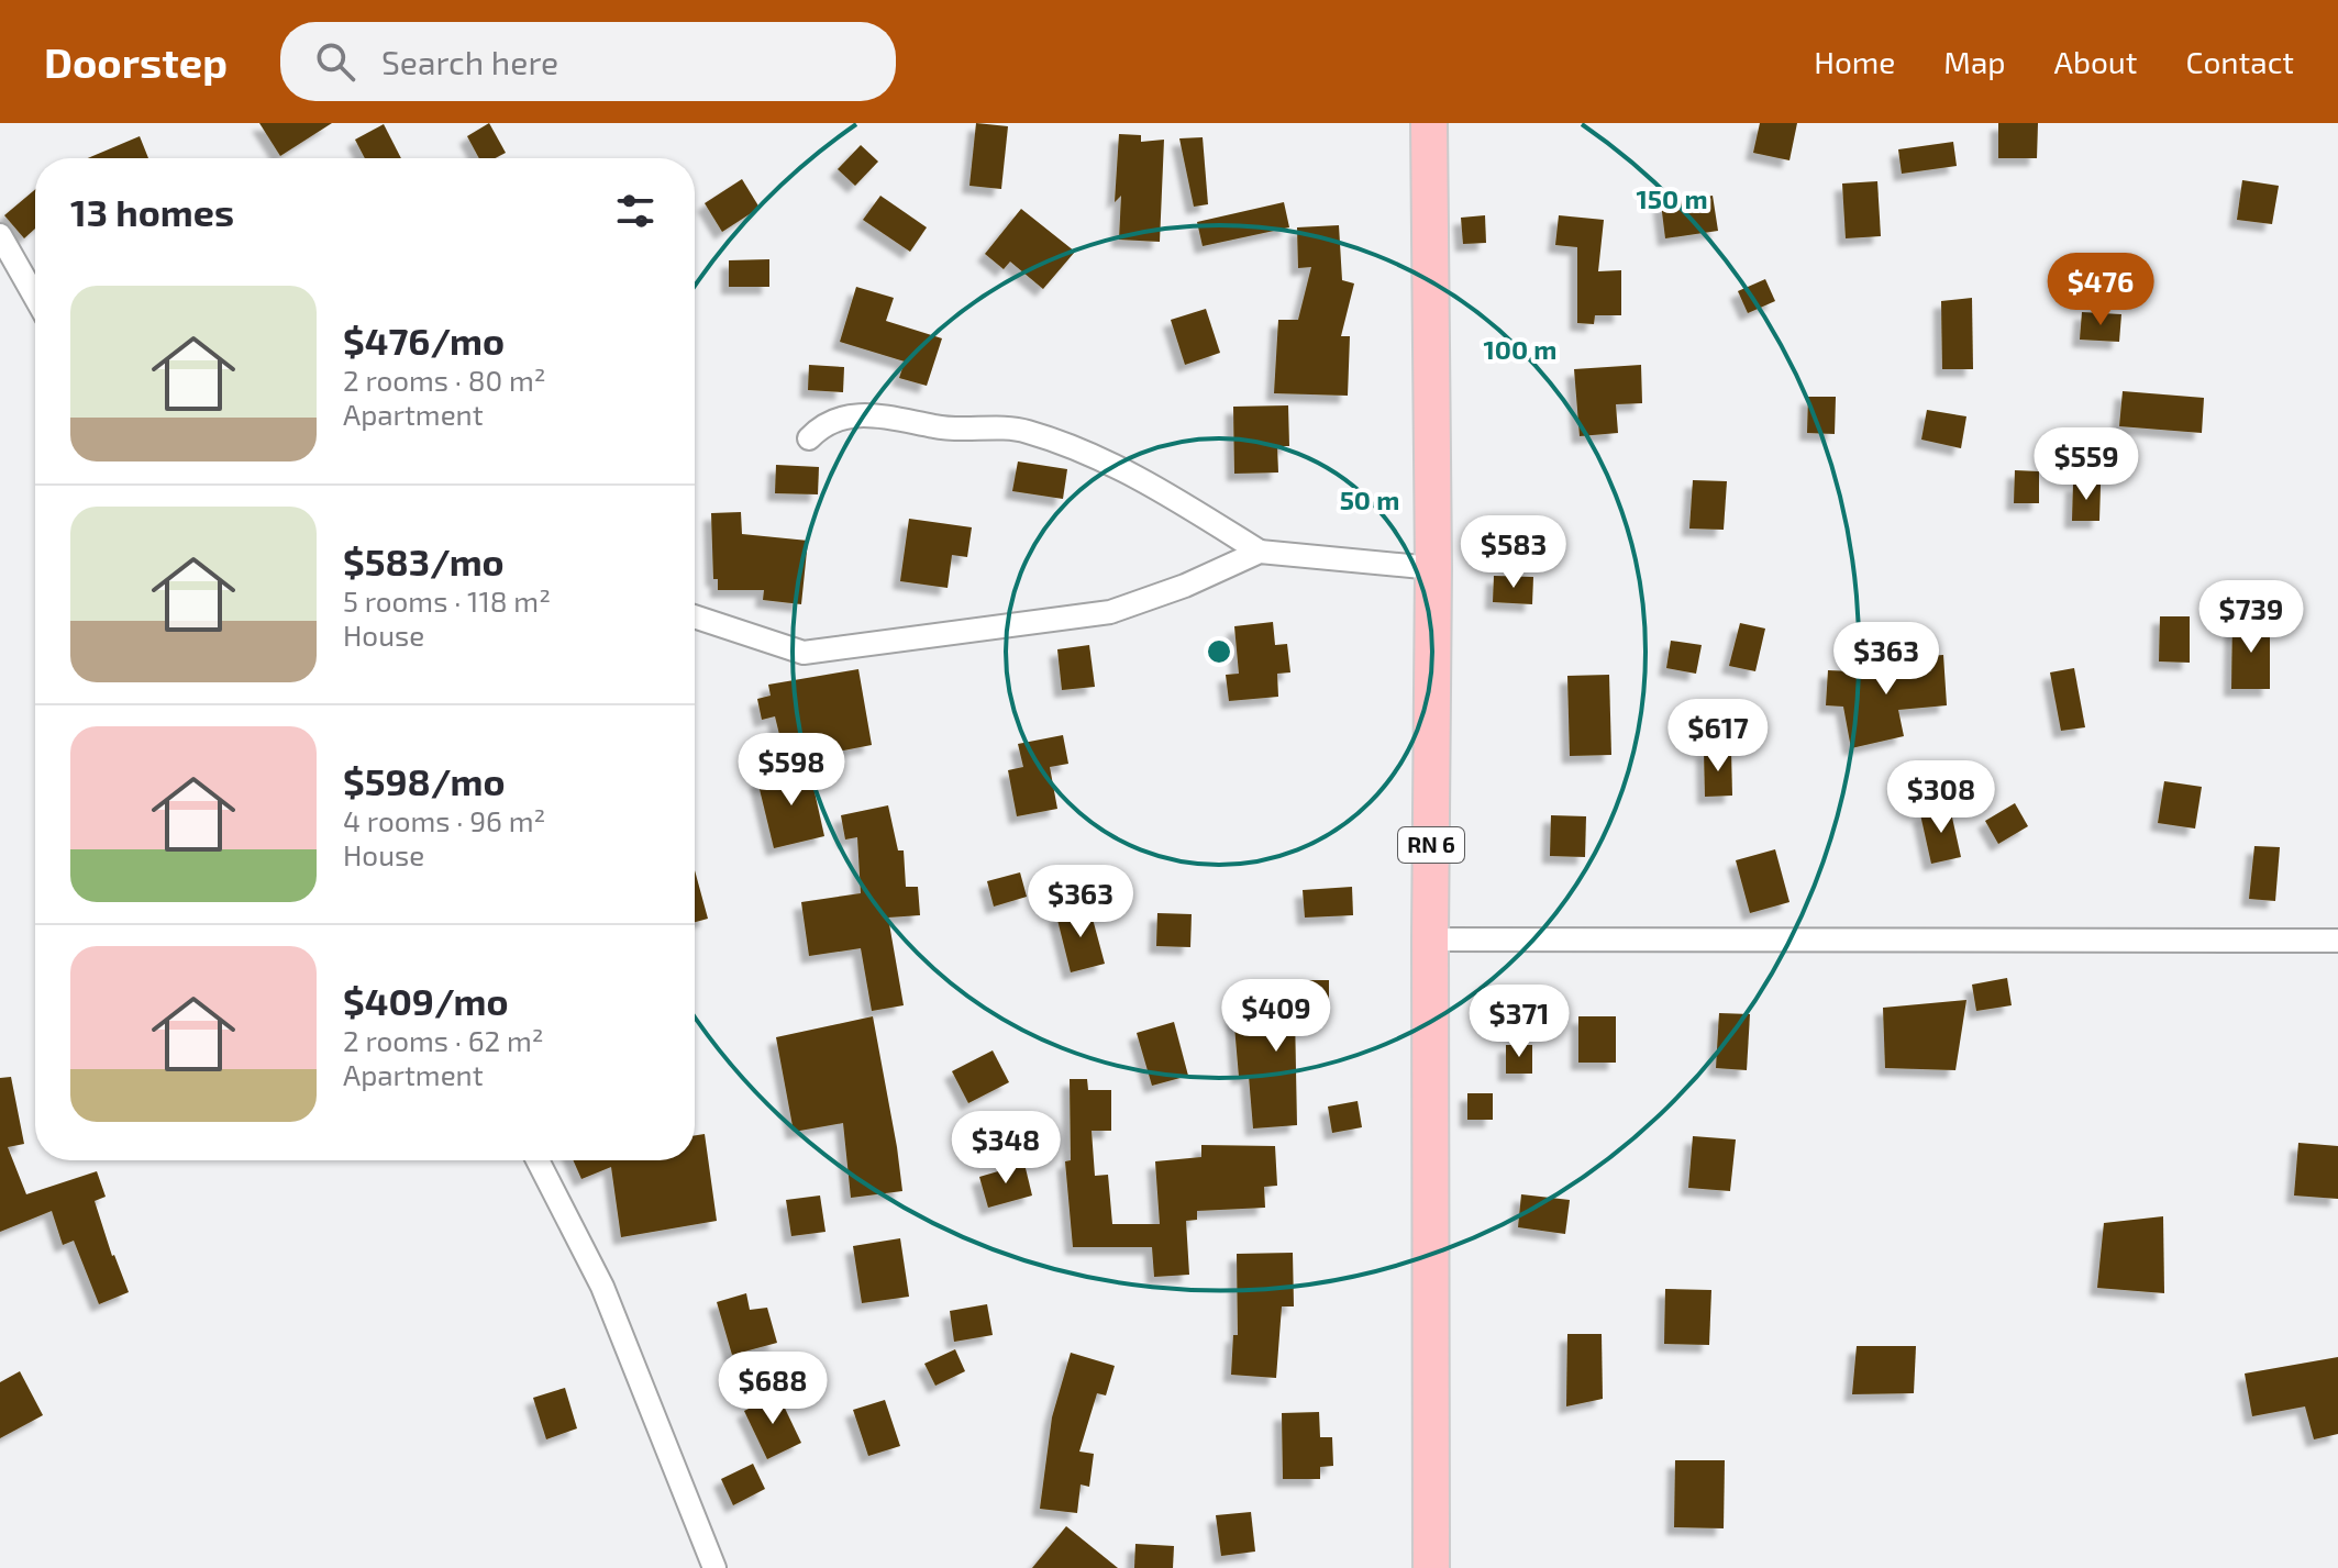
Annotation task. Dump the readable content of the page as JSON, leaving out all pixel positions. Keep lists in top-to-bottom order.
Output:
{
  "streets": {
    "main road": ["RN 6"]
  },
  "page": {
    "header": "Doorstep",
    "search": "Search here",
    "nav": [
      "Home",
      "Map",
      "About",
      "Contact"
    ],
    "heading": "13 homes",
    "price": [
      "$476",
      "$559",
      "$583",
      "$739",
      "$363",
      "$617",
      "$598",
      "$308",
      "$363",
      "$409",
      "$371",
      "$348",
      "$688"
    ],
    "list": [
      {
        "name": "$476/mo",
        "note": "2 rooms · 80 m² · Apartment"
      },
      {
        "name": "$583/mo",
        "note": "5 rooms · 118 m² · House"
      },
      {
        "name": "$598/mo",
        "note": "4 rooms · 96 m² · House"
      },
      {
        "name": "$409/mo",
        "note": "2 rooms · 62 m² · Apartment"
      }
    ]
  },
  "rings": ["150 m", "100 m", "50 m"]
}
